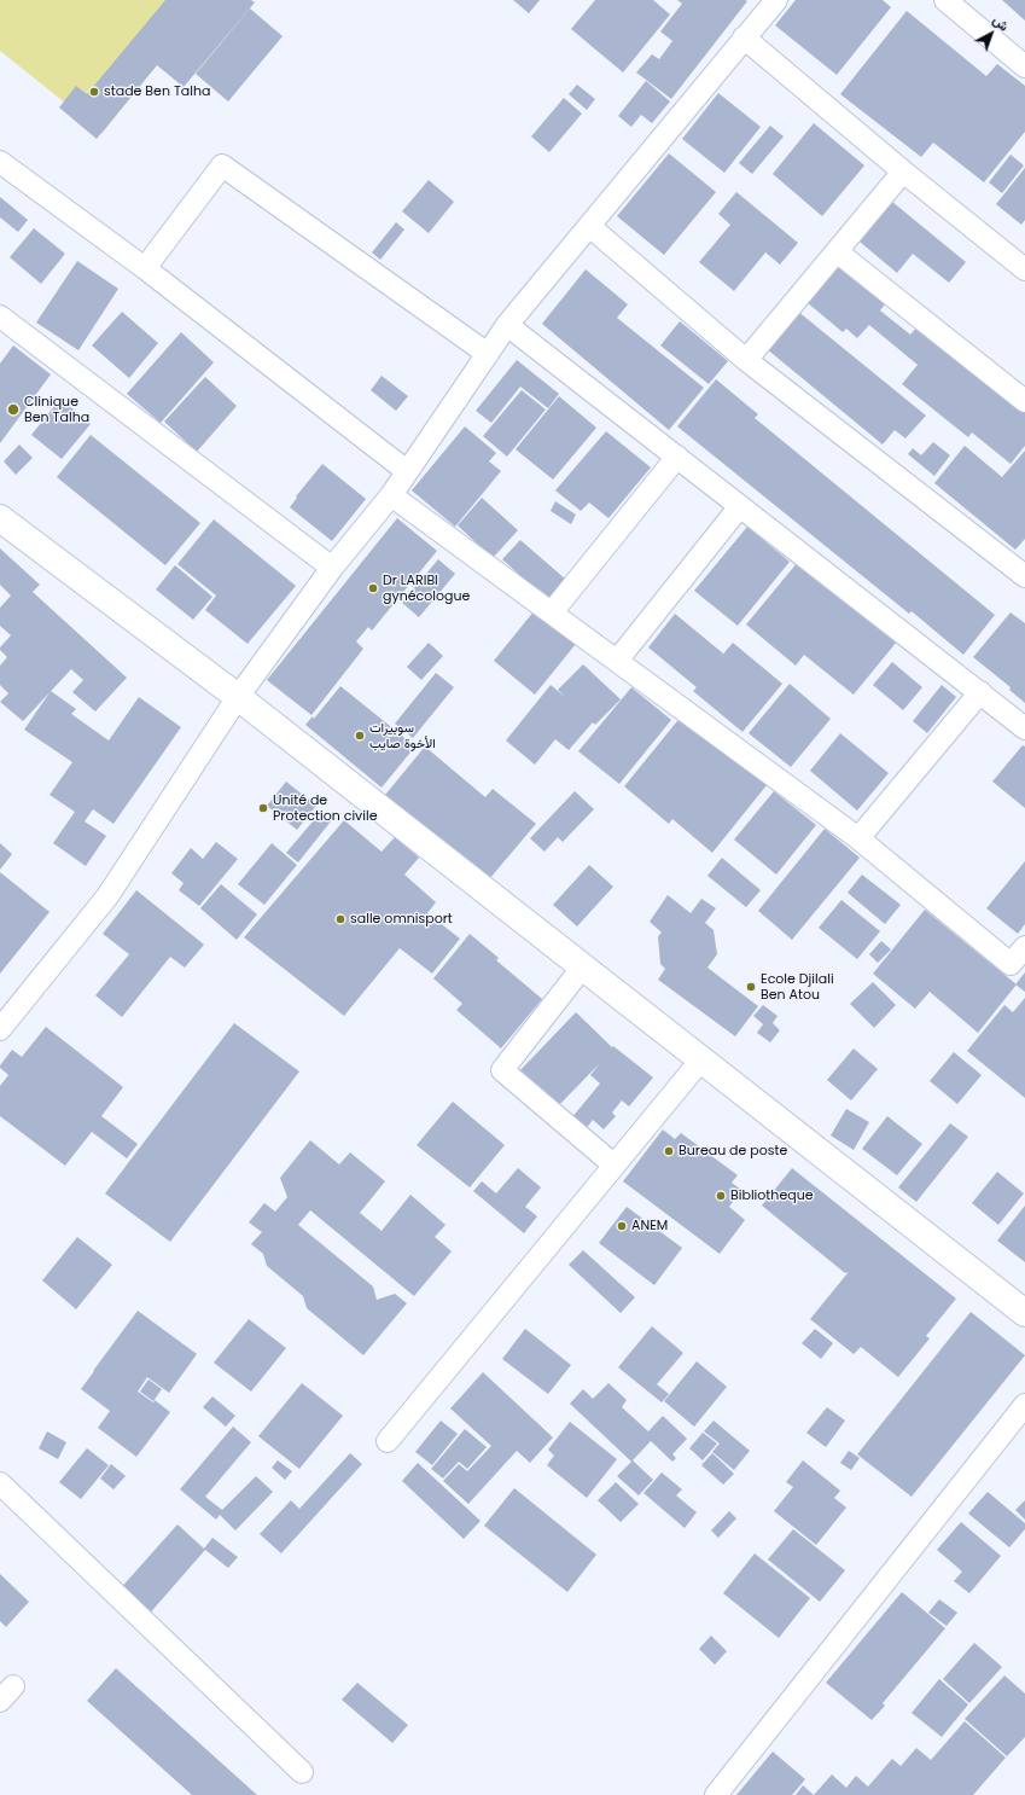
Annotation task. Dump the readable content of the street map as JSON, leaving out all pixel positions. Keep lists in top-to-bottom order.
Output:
{
  "places": [
    "stade Ben Talha",
    "Clinique Ben Talha",
    "Dr LARIBI gynécologue",
    "سوبيرات الأخوة صايب",
    "Unité de Protection civile",
    "salle omnisport",
    "Ecole Djilali Ben Atou",
    "Bureau de poste",
    "Bibliotheque",
    "ANEM"
  ],
  "north": "top right"
}
